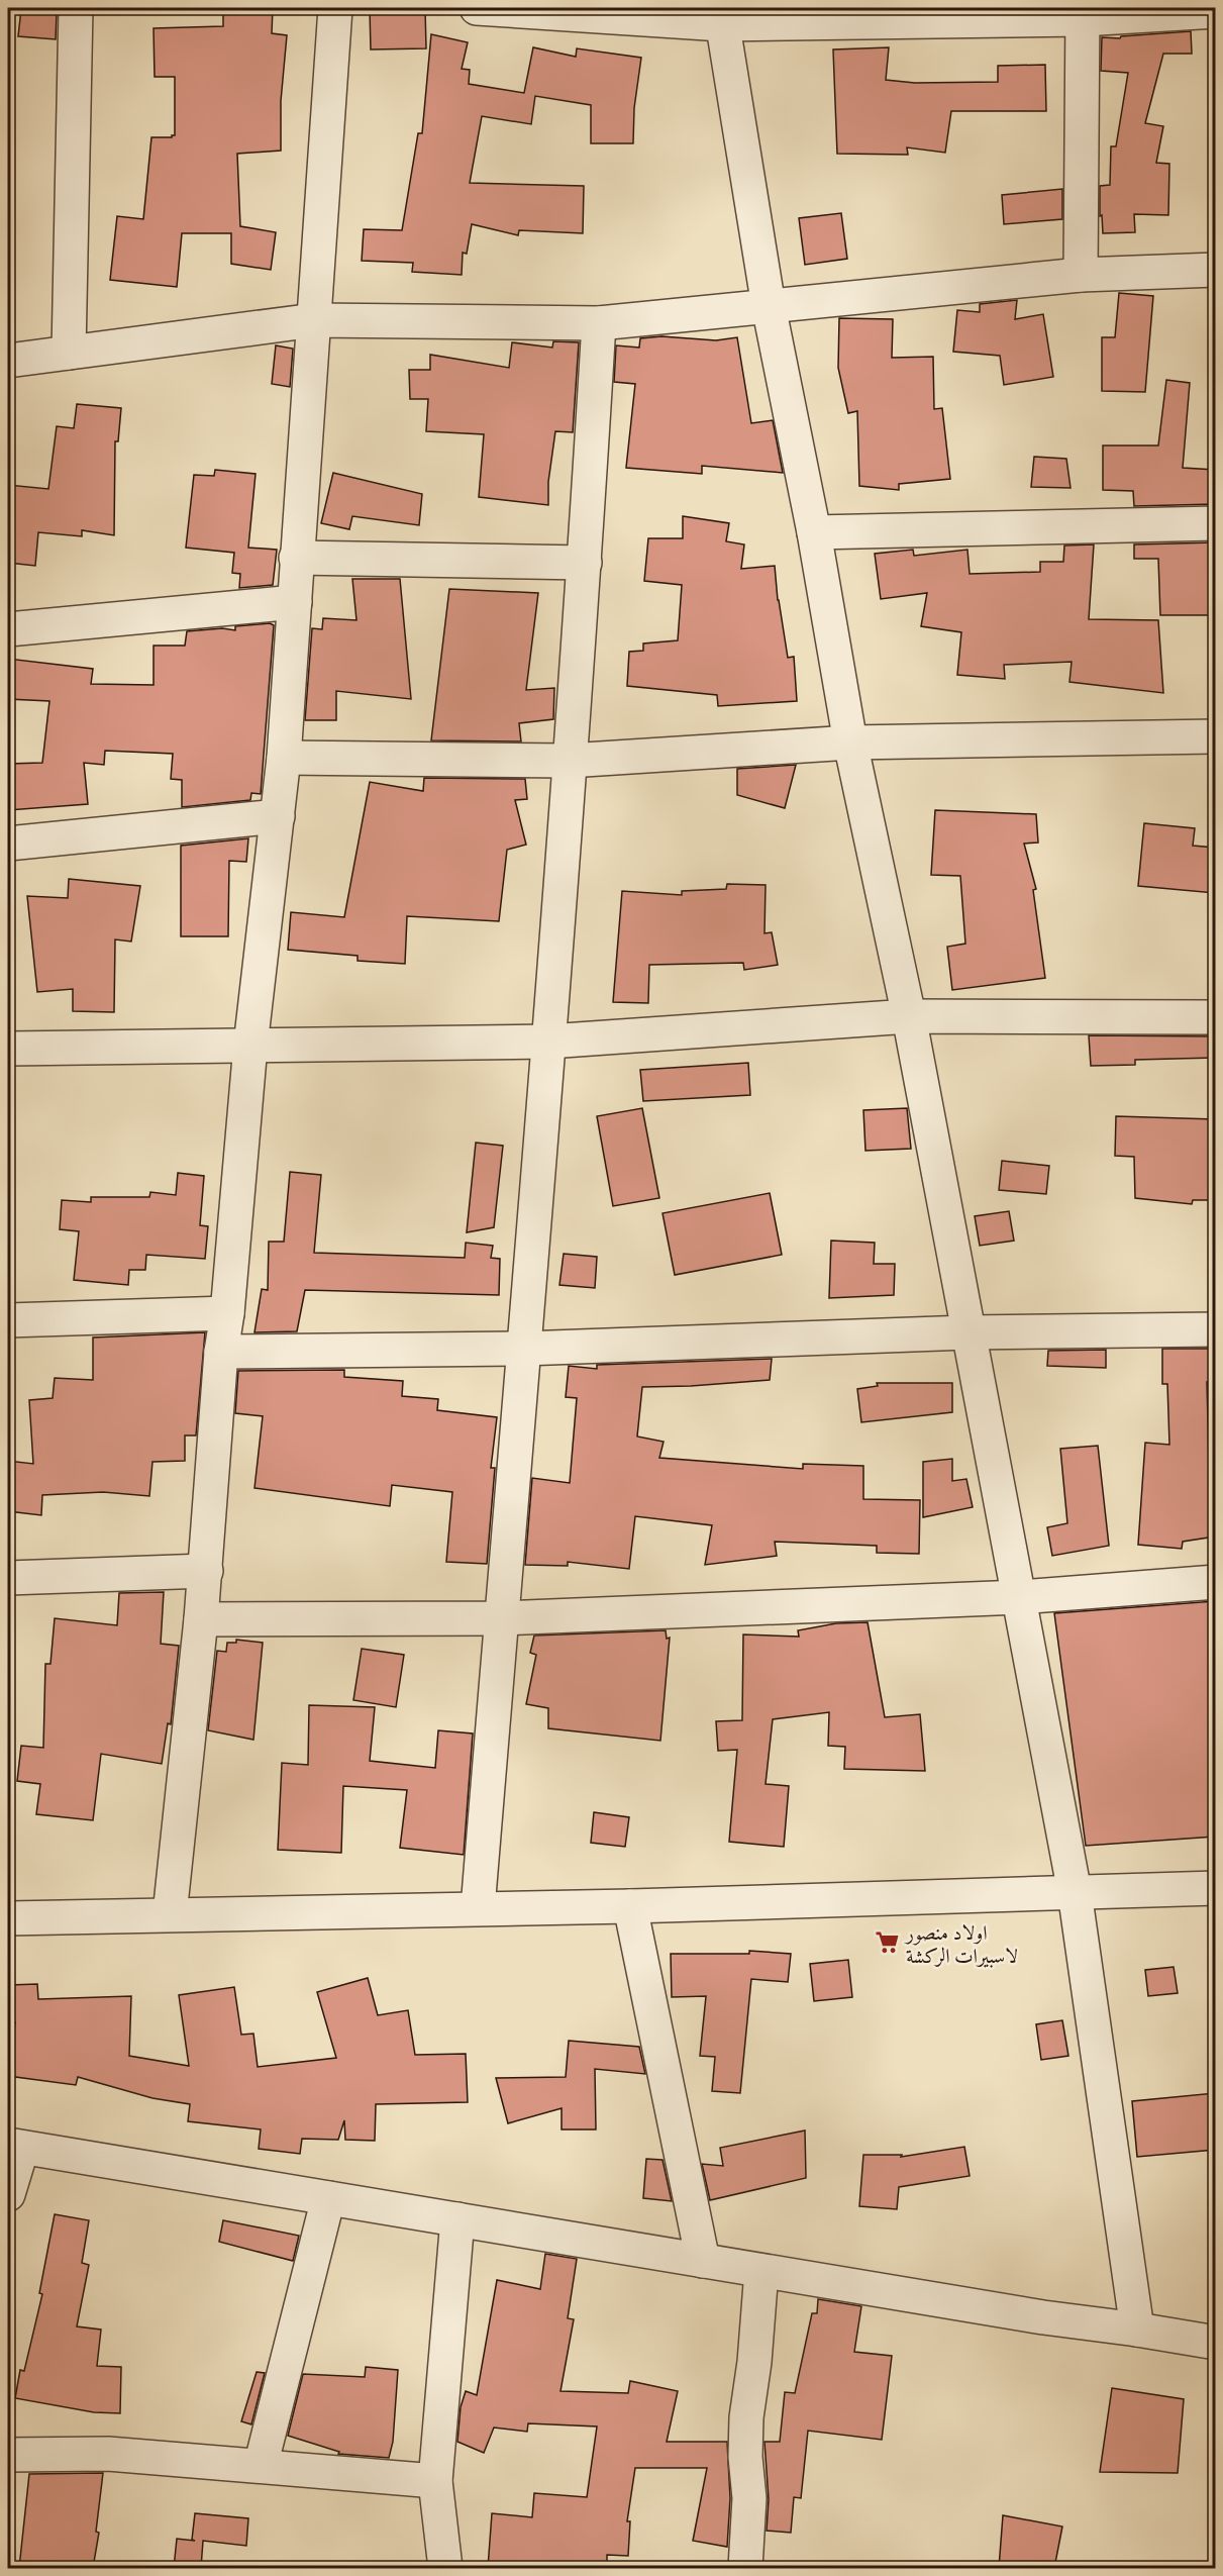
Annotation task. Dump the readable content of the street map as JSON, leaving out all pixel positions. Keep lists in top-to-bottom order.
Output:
{
  "places": {
    "supermarket": ["اولاد منصور لاسبيرات الركشة"]
  }
}
